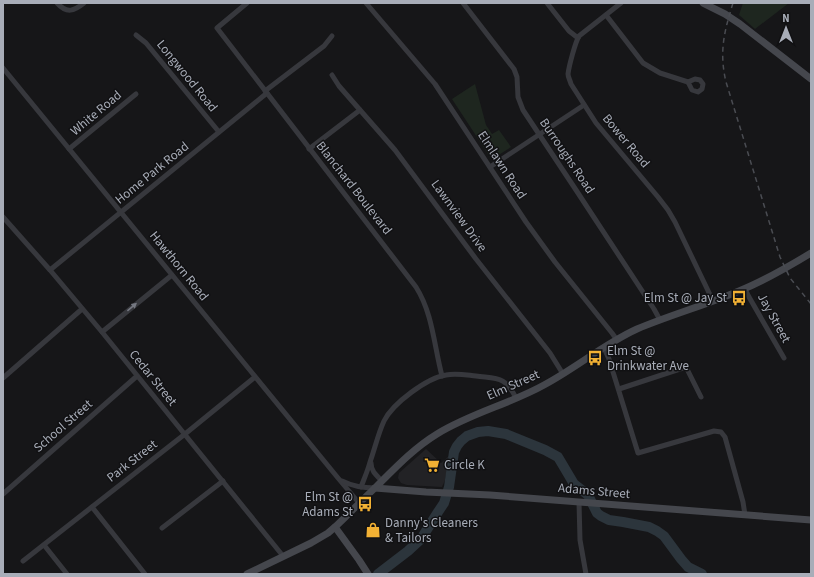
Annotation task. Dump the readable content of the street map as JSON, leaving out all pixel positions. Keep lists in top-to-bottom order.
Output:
{
  "streets": {
    "main road": ["Elm Street", "Adams Street"],
    "street": [
      "Longwood Road",
      "White Road",
      "Bower Road",
      "Burroughs Road",
      "Elmlawn Road",
      "Home Park Road",
      "Blanchard Boulevard",
      "Lawnview Drive",
      "Hawthorn Road",
      "Jay Street",
      "Cedar Street",
      "School Street",
      "Park Street"
    ]
  },
  "crossings": [
    ["Longwood Road", "Home Park Road"],
    ["White Road", "Hawthorn Road"],
    ["Bower Road", "Elm Street"],
    ["Burroughs Road", "Elm Street"],
    ["Elmlawn Road", "Elm Street"],
    ["Home Park Road", "Blanchard Boulevard"],
    ["Home Park Road", "Hawthorn Road"],
    ["Home Park Road", "Cedar Street"],
    ["Lawnview Drive", "Elm Street"],
    ["Hawthorn Road", "Elm Street"],
    ["Hawthorn Road", "Park Street"],
    ["Hawthorn Road", "Adams Street"],
    ["Jay Street", "Elm Street"],
    ["Cedar Street", "Elm Street"],
    ["Cedar Street", "School Street"],
    ["Cedar Street", "Park Street"],
    ["Elm Street", "Adams Street"]
  ],
  "places": {
    "bus stop": ["Elm St @ Jay St", "Elm St @ Drinkwater Ave", "Elm St @ Adams St"],
    "supermarket": ["Circle K"],
    "shop": ["Danny's Cleaners & Tailors"]
  },
  "north": "top"
}
